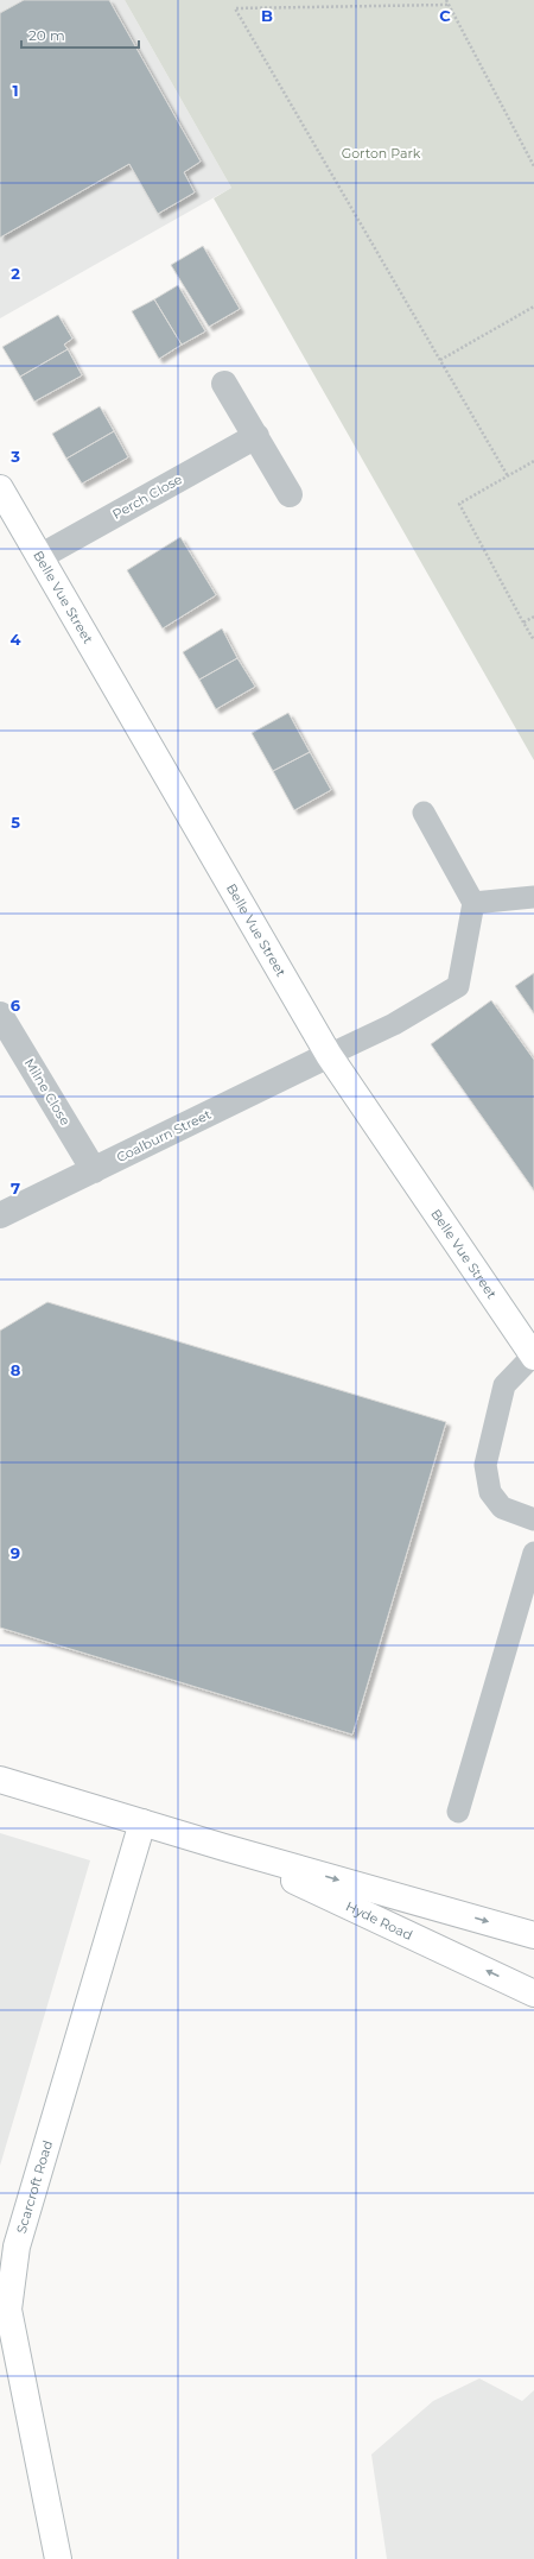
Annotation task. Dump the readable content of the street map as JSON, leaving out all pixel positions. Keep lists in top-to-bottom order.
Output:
{
  "streets": {
    "main road": ["Belle Vue Street", "Hyde Road", "Scarcroft Road"],
    "street": ["Perch Close", "Milne Close", "Coalburn Street"]
  },
  "crossings": [
    ["Perch Close", "Belle Vue Street"],
    ["Belle Vue Street", "Coalburn Street"],
    ["Milne Close", "Coalburn Street"],
    ["Hyde Road", "Scarcroft Road"]
  ],
  "parks": ["Gorton Park"],
  "scale_bar": "20 m",
  "grid": {
    "columns": ["B", "C"],
    "rows": [
      "1",
      "2",
      "3",
      "4",
      "5",
      "6",
      "7",
      "8",
      "9"
    ]
  }
}
